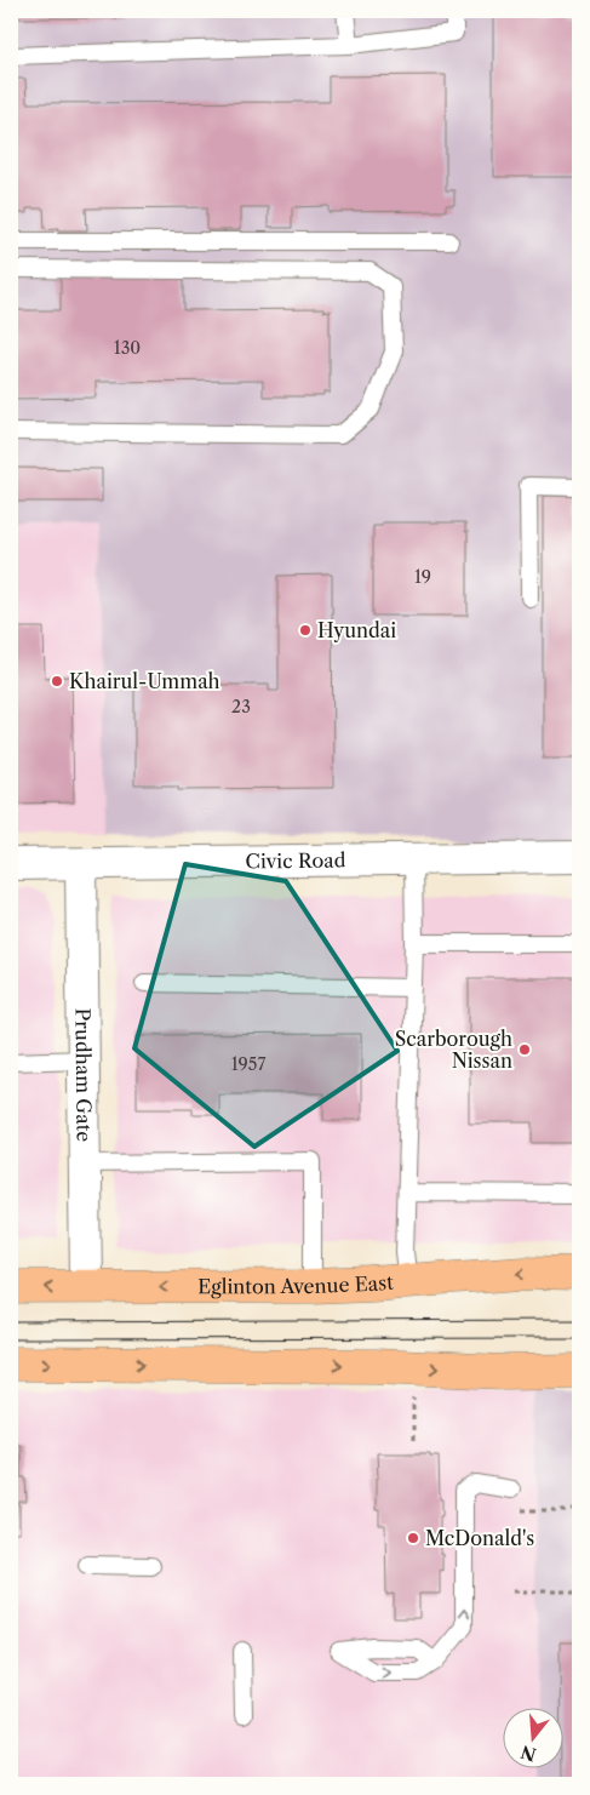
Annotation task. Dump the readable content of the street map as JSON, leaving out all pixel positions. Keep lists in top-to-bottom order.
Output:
{
  "streets": {
    "main road": ["Eglinton Avenue East"],
    "street": ["Civic Road", "Prudham Gate"]
  },
  "crossings": [
    ["Civic Road", "Prudham Gate"],
    ["Prudham Gate", "Eglinton Avenue East"]
  ],
  "places": [
    "Hyundai",
    "Khairul-Ummah",
    "Scarborough Nissan",
    "McDonald's"
  ],
  "house_numbers": [
    "130",
    "19",
    "23",
    "1957"
  ],
  "north": "bottom"
}
